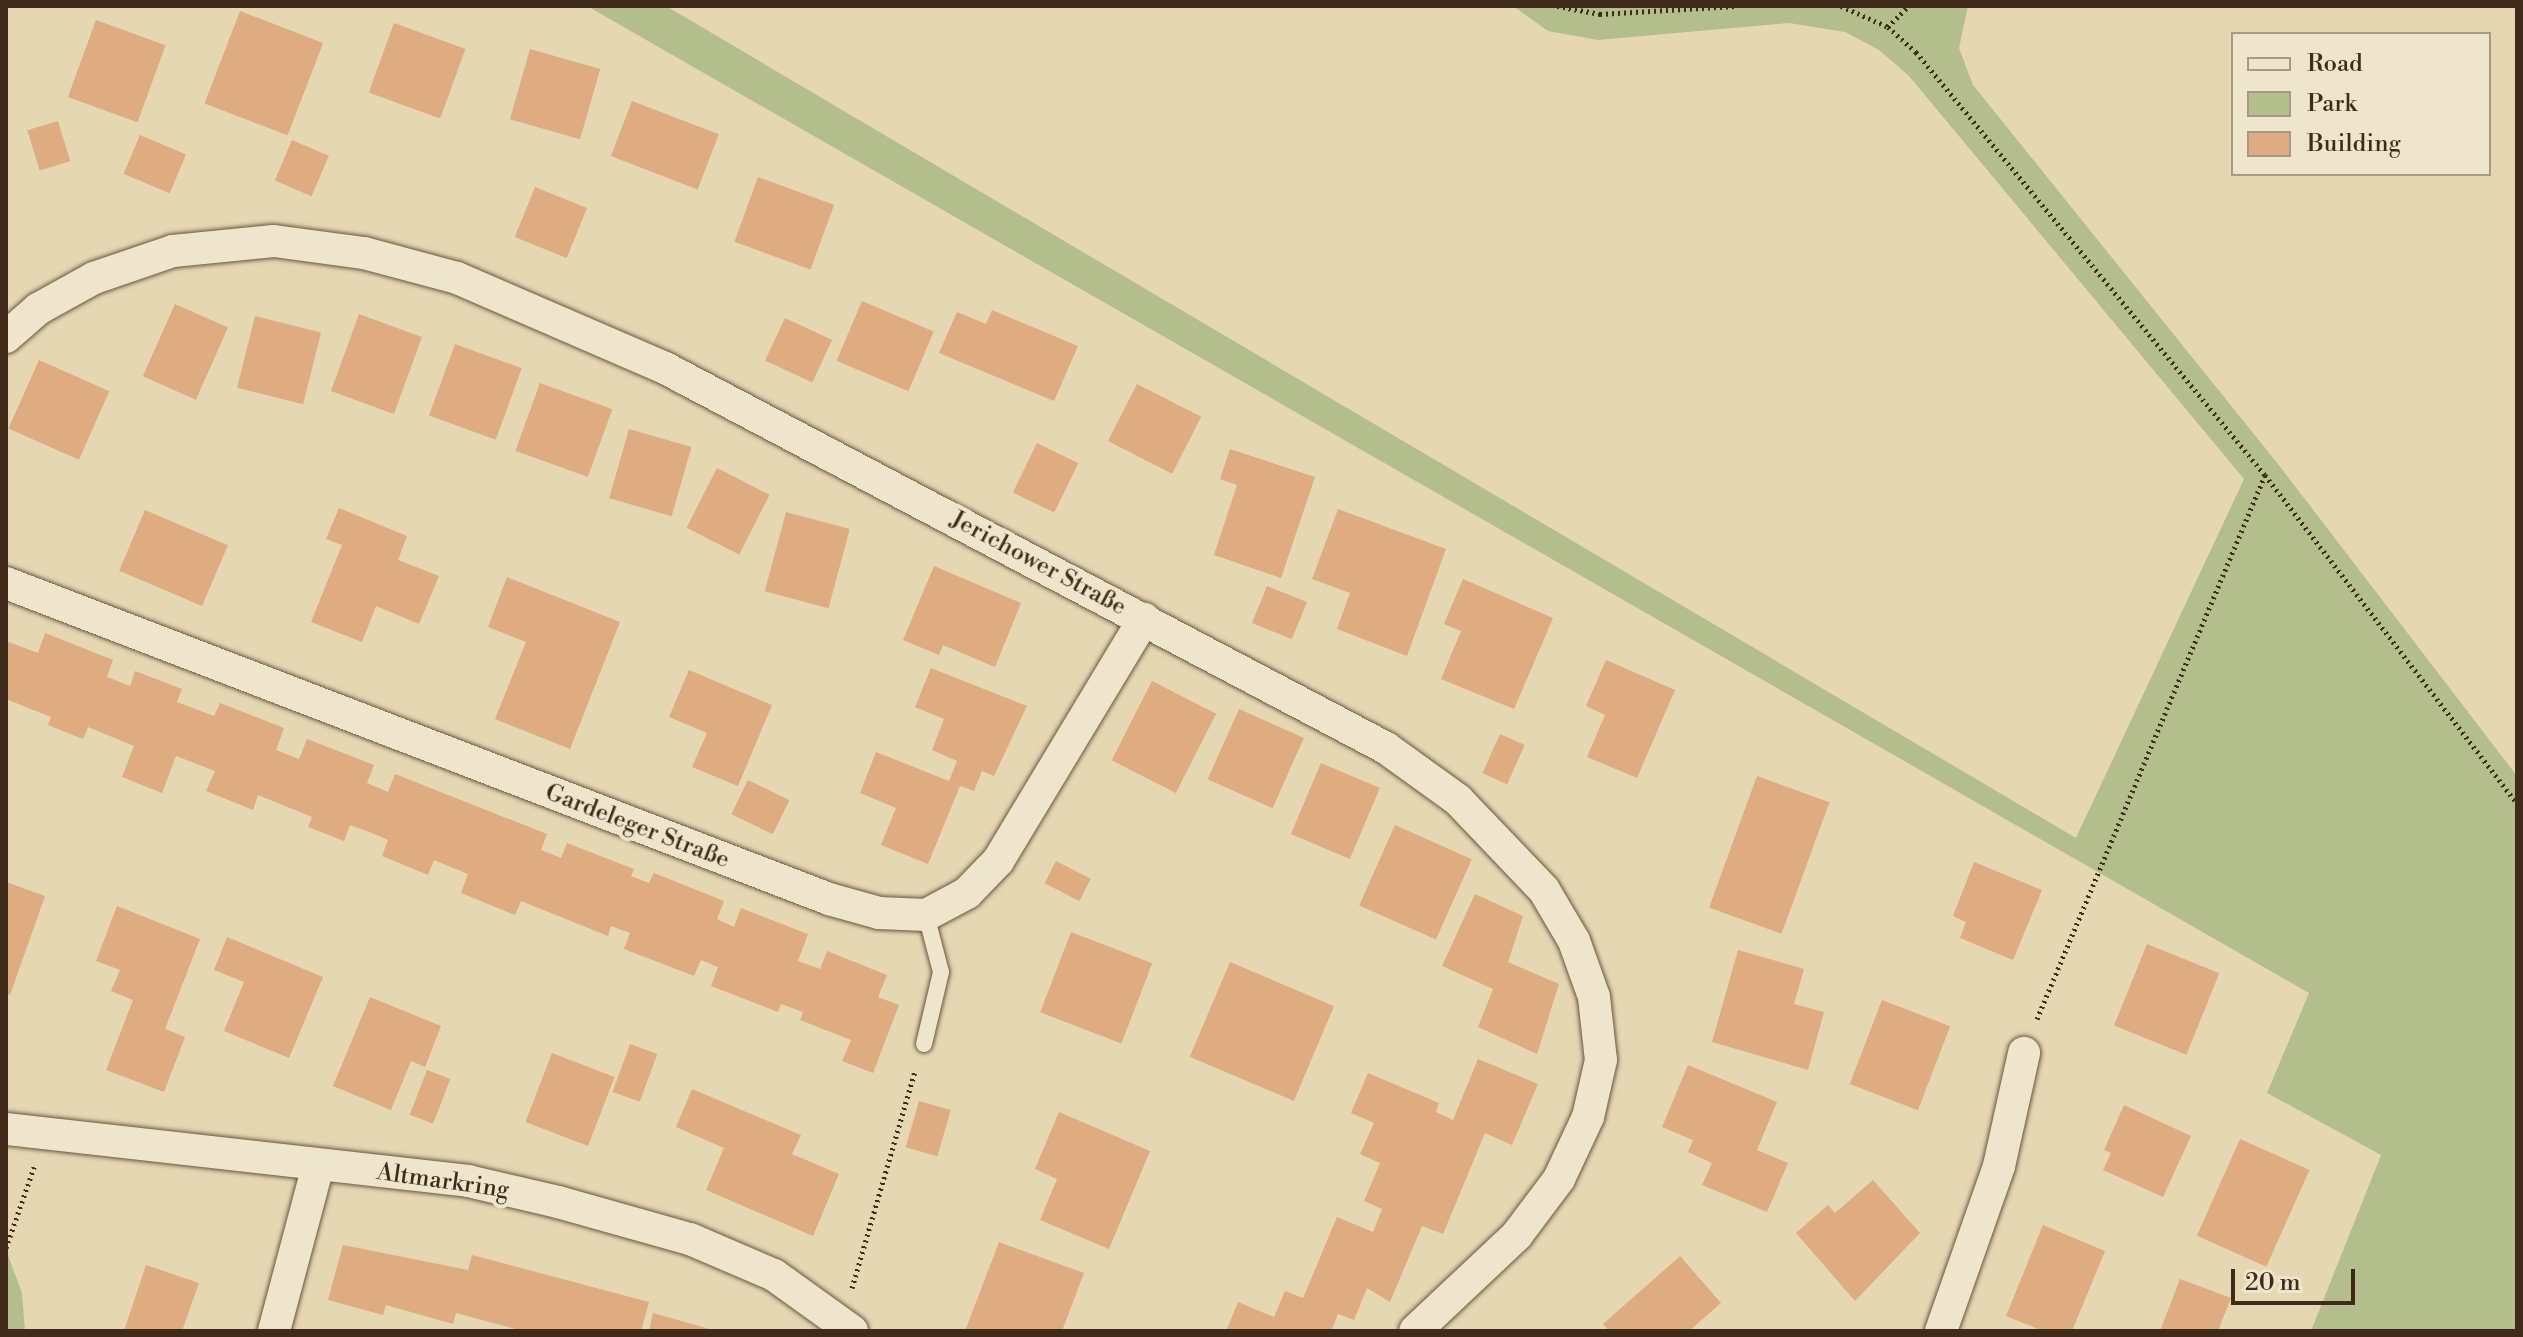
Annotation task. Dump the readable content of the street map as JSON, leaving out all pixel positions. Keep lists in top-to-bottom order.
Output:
{
  "streets": {
    "street": ["Jerichower Straße", "Gardeleger Straße", "Altmarkring"]
  },
  "legend": ["Road", "Park", "Building"],
  "scale_bar": "20 m"
}
